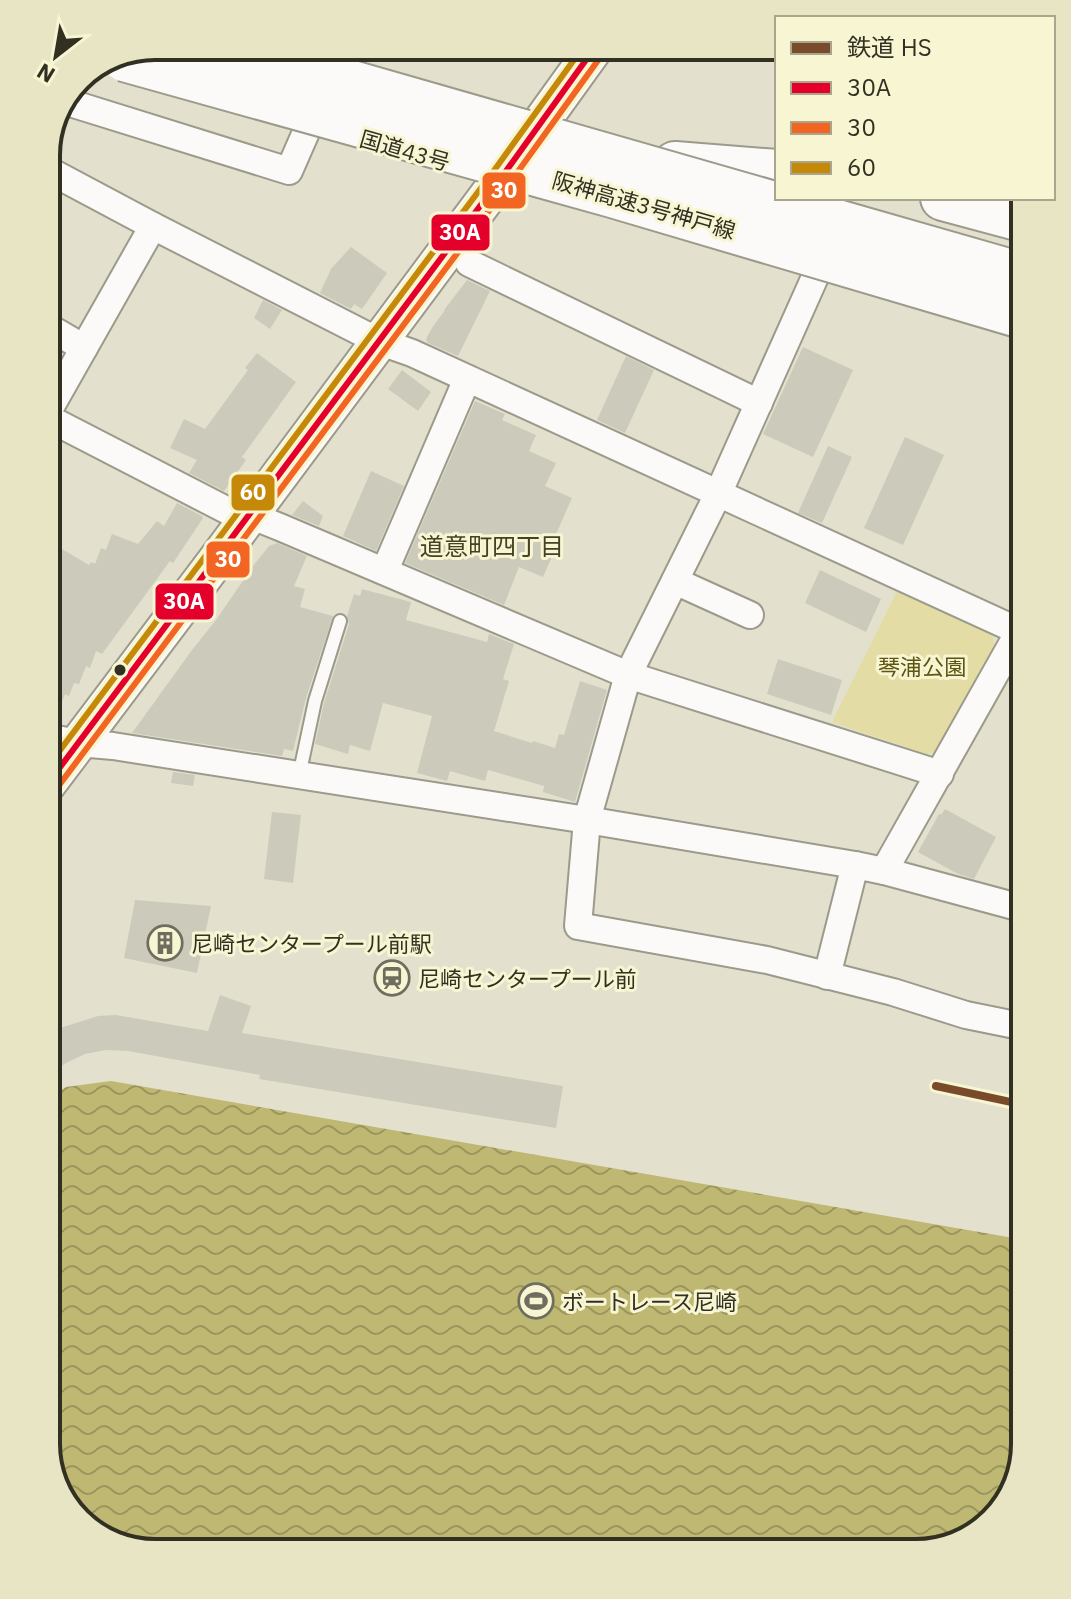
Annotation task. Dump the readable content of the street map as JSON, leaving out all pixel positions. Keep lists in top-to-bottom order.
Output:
{
  "streets": {
    "highway": ["国道43号", "阪神高速3号神戸線"]
  },
  "districts": ["道意町四丁目"],
  "parks": ["琴浦公園"],
  "places": {
    "building": ["尼崎センタープール前駅"],
    "station": ["尼崎センタープール前"],
    "sports": ["ボートレース尼崎"]
  },
  "lines": [
    "transit line 30A",
    "transit line 30",
    "transit line 60",
    "rail line HS"
  ],
  "legend": [
    "鉄道 HS",
    "30A",
    "30",
    "60"
  ],
  "north": "bottom left"
}
